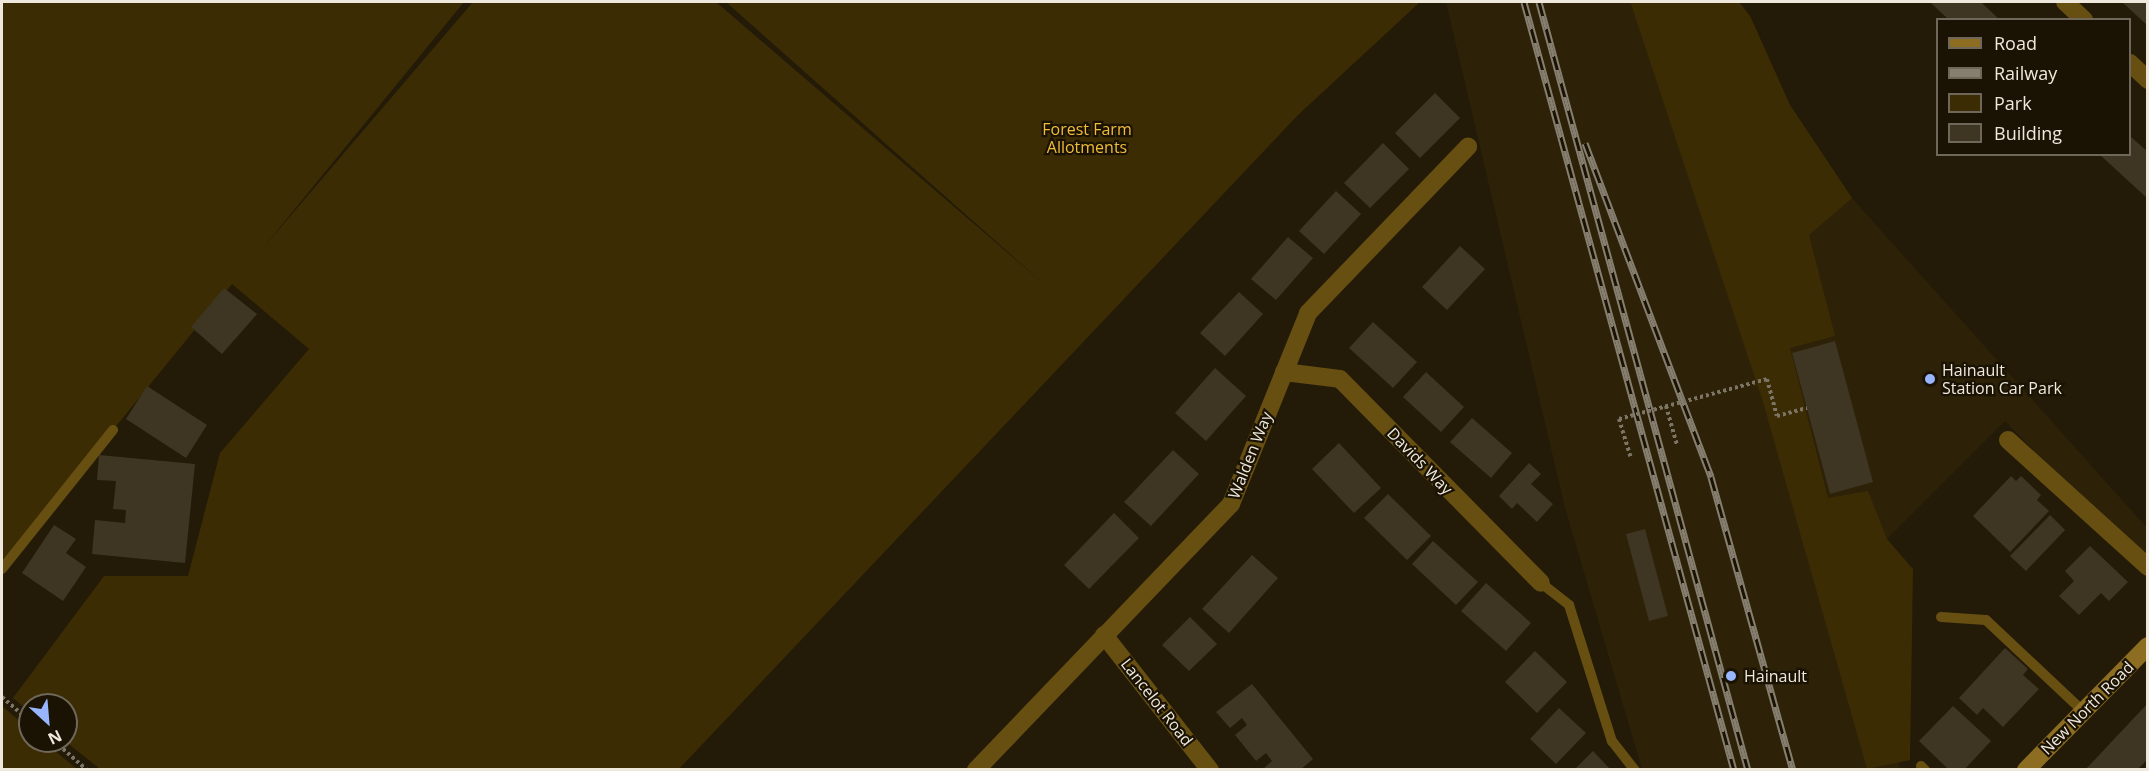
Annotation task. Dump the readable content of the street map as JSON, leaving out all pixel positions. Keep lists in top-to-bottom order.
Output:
{
  "streets": {
    "street": [
      "Walden Way",
      "Davids Way",
      "Lancelot Road",
      "New North Road"
    ]
  },
  "crossings": [
    ["Walden Way", "Davids Way"],
    ["Walden Way", "Lancelot Road"]
  ],
  "parks": ["Forest Farm Allotments"],
  "places": ["Hainault Station Car Park", "Hainault"],
  "legend": [
    "Road",
    "Railway",
    "Park",
    "Building"
  ],
  "north": "bottom right"
}
